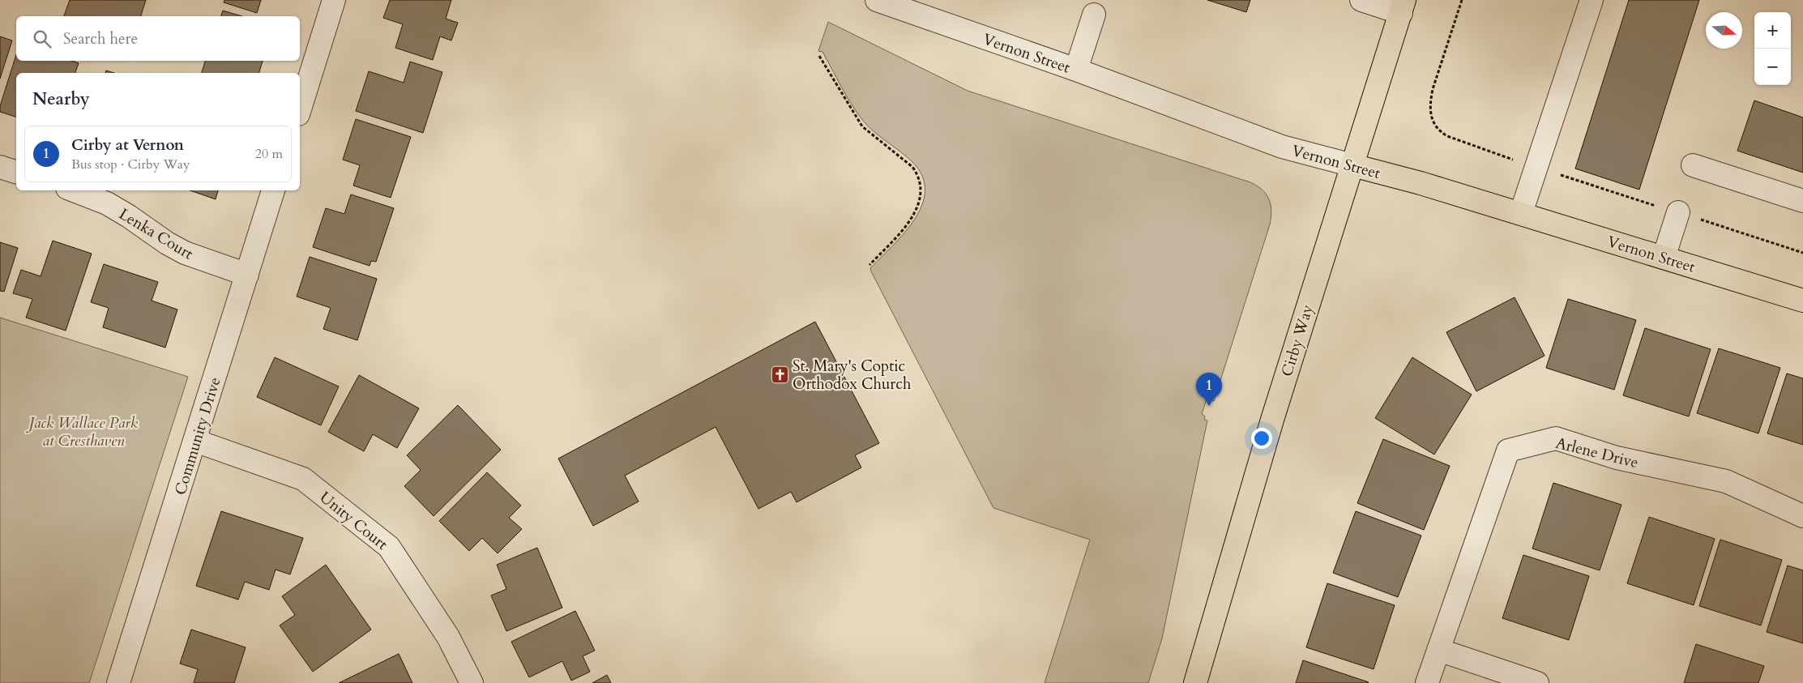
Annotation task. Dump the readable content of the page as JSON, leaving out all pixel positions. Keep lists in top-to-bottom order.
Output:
{
  "streets": {
    "main road": ["Vernon Street", "Cirby Way"],
    "street": [
      "Lenka Court",
      "Community Drive",
      "Arlene Drive",
      "Unity Court"
    ]
  },
  "crossings": [
    ["Vernon Street", "Cirby Way"],
    ["Lenka Court", "Community Drive"],
    ["Community Drive", "Unity Court"]
  ],
  "parks": ["Jack Wallace Park at Cresthaven"],
  "places": {
    "church": ["St. Mary's Coptic Orthodox Church"]
  },
  "north": "right",
  "page": {
    "map_buttons": ["+", "−"],
    "search": "Search here",
    "heading": "Nearby",
    "list": [
      {
        "mark": "1",
        "name": "Cirby at Vernon",
        "note": "Bus stop · Cirby Way",
        "value": "20 m"
      }
    ],
    "pins": "1"
  }
}
